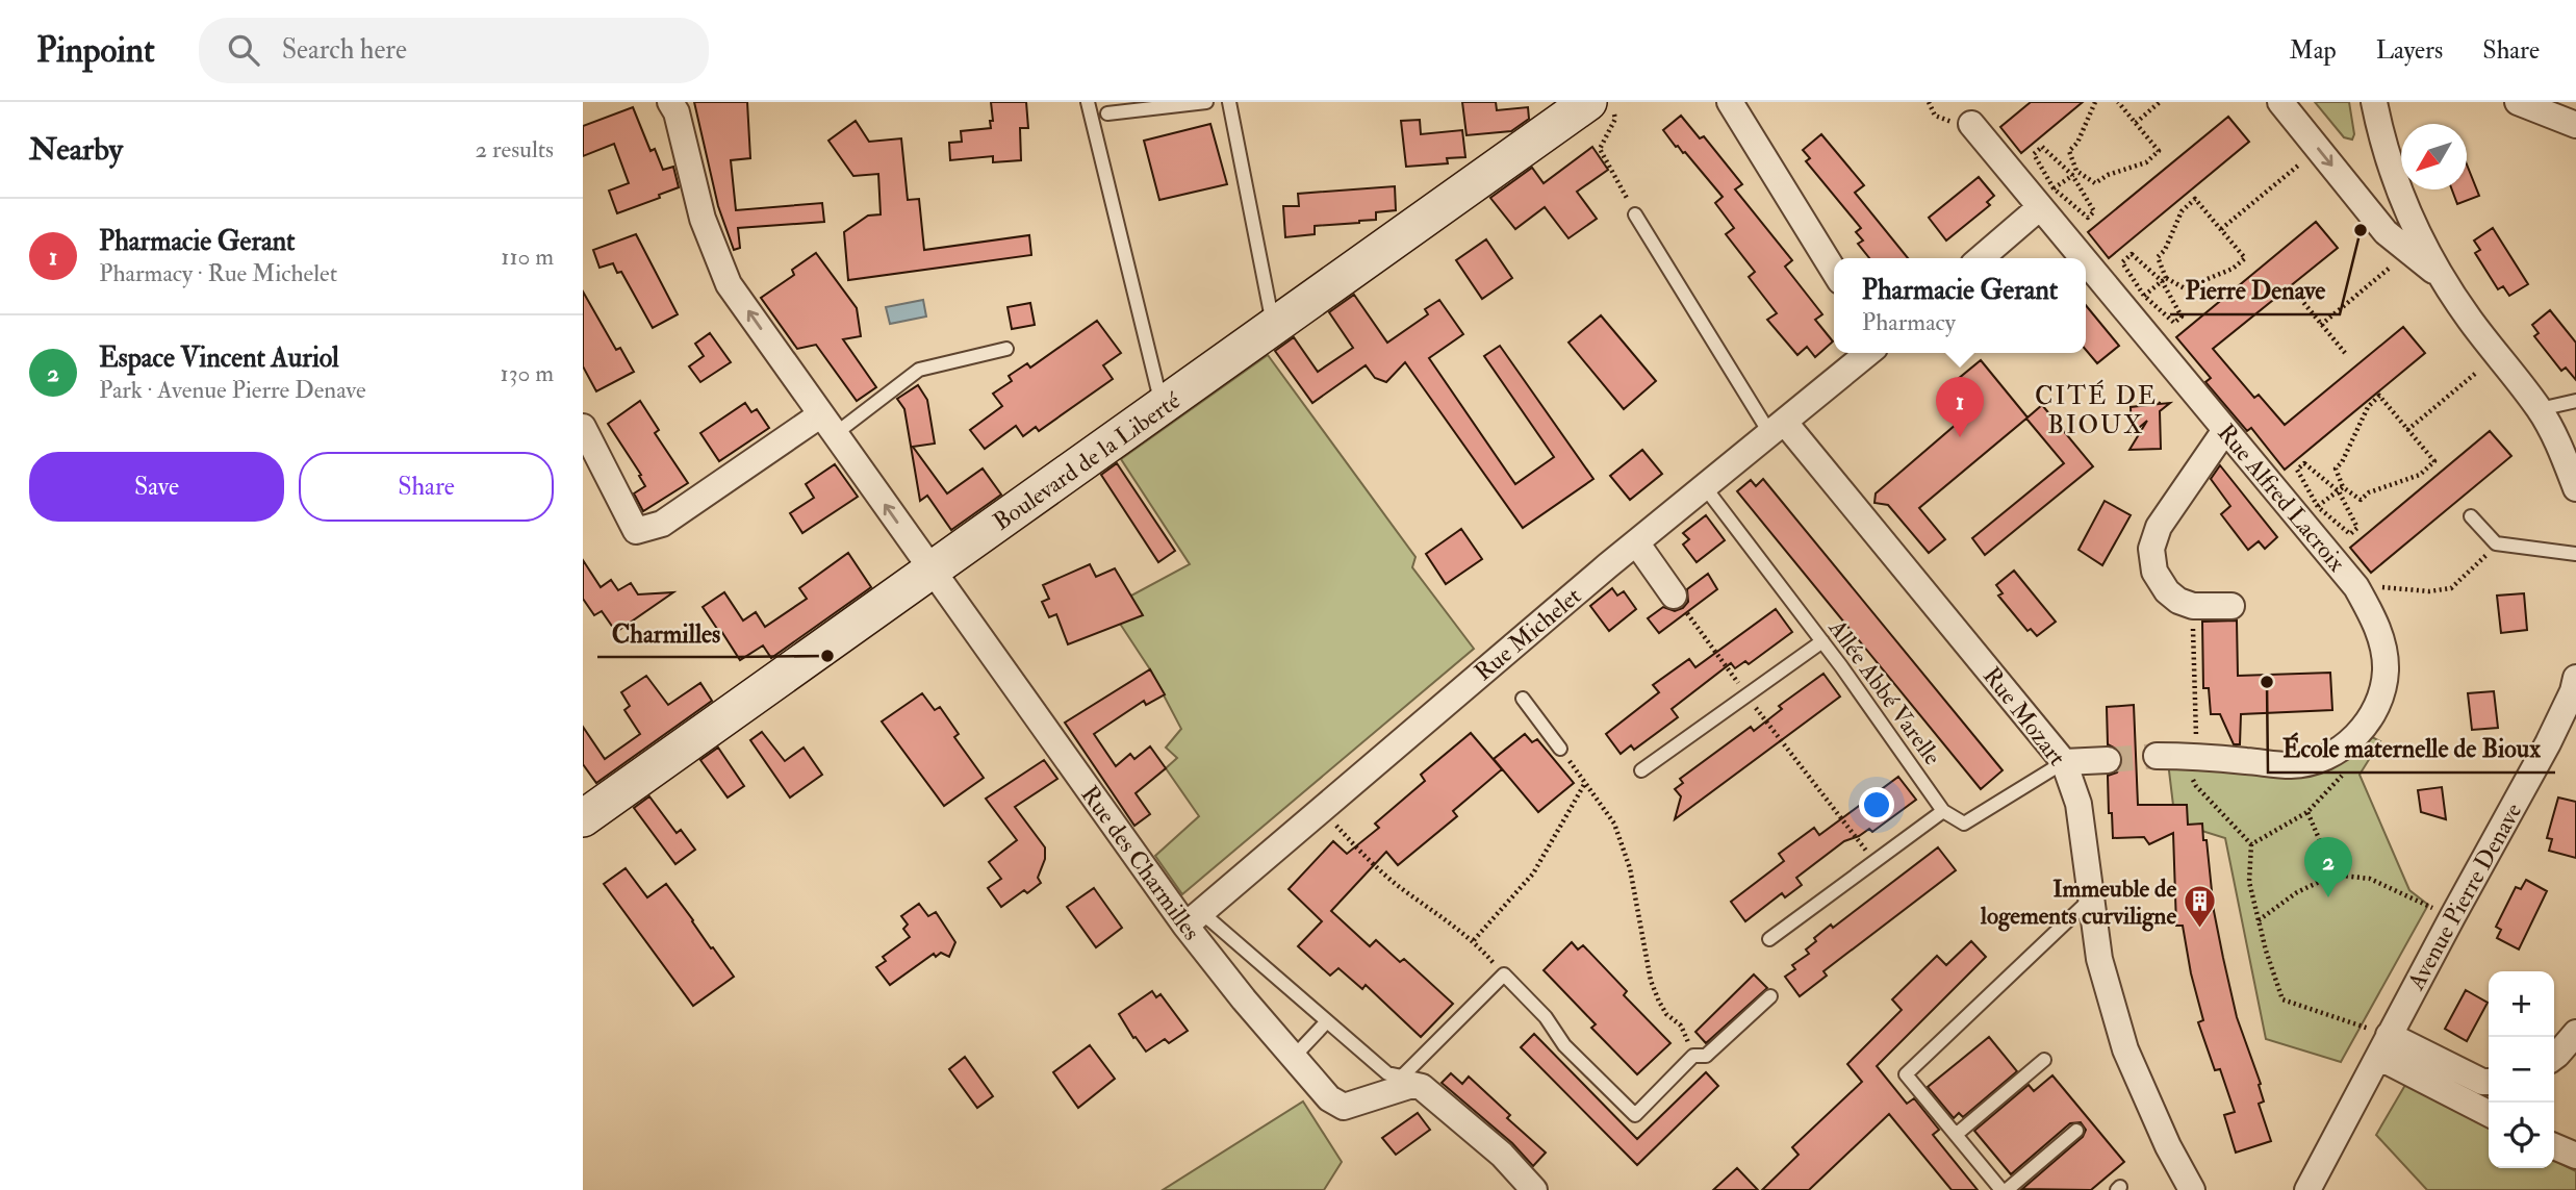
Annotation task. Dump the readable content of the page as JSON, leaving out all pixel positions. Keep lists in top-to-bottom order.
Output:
{
  "streets": {
    "main road": ["Boulevard de la Liberté"],
    "street": [
      "Rue Alfred Lacroix",
      "Rue Michelet",
      "Rue Mozart",
      "Rue des Charmilles",
      "Avenue Pierre Denave"
    ],
    "lane": ["Allée Abbé Varelle"]
  },
  "crossings": [
    ["Boulevard de la Liberté", "Rue des Charmilles"],
    ["Rue Michelet", "Allée Abbé Varelle"],
    ["Rue Michelet", "Rue Mozart"],
    ["Rue Michelet", "Rue des Charmilles"]
  ],
  "one_way": ["Rue des Charmilles"],
  "districts": ["CITÉ DE BIOUX"],
  "places": {
    "other": ["Pierre Denave", "Charmilles", "École maternelle de Bioux"],
    "building": ["Immeuble de logements curviligne"]
  },
  "north": "bottom left",
  "page": {
    "header": "Pinpoint",
    "search": "Search here",
    "nav": ["Map", "Layers", "Share"],
    "heading": ["Nearby", "2 results"],
    "list": [
      {
        "mark": "1",
        "name": "Pharmacie Gerant",
        "note": "Pharmacy · Rue Michelet",
        "value": "110 m"
      },
      {
        "mark": "2",
        "name": "Espace Vincent Auriol",
        "note": "Park · Avenue Pierre Denave",
        "value": "130 m"
      }
    ],
    "popup": ["Pharmacie Gerant", "Pharmacy"],
    "pins": ["1", "2"],
    "buttons": ["Save", "Share"],
    "map_buttons": ["+", "−"]
  }
}
